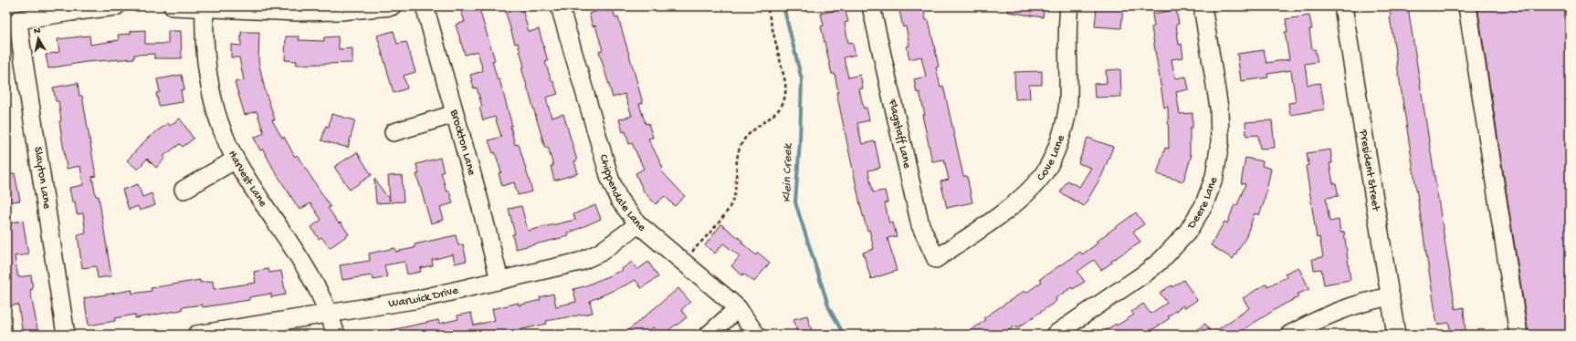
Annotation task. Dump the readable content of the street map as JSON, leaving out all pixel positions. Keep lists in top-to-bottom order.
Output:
{
  "streets": {
    "street": [
      "Flagstaff Lane",
      "Brockton Lane",
      "Cove Lane",
      "President Street",
      "Slayton Lane",
      "Harvest Lane",
      "Chippendale Lane",
      "Deere Lane",
      "Warwick Drive"
    ]
  },
  "crossings": [
    ["Flagstaff Lane", "Cove Lane"],
    ["Brockton Lane", "Warwick Drive"],
    ["Harvest Lane", "Warwick Drive"],
    ["Chippendale Lane", "Warwick Drive"]
  ],
  "water": ["Klein Creek"],
  "north": "top"
}
